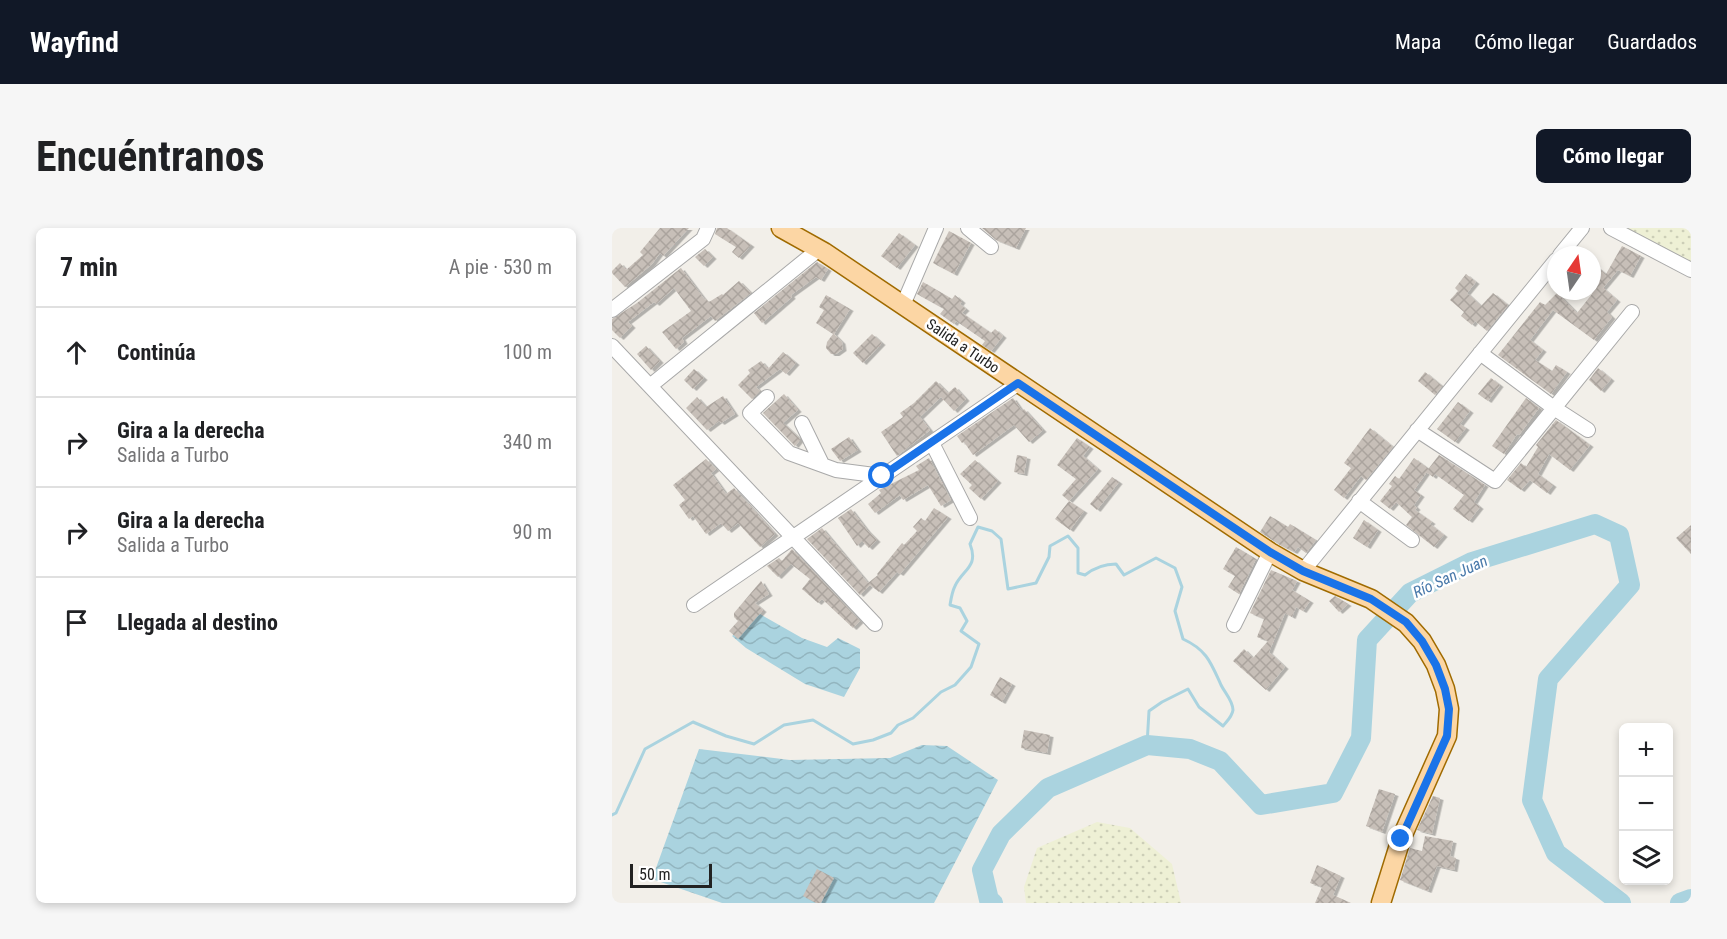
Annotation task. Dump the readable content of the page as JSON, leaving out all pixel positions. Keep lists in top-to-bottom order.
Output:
{
  "streets": {
    "main road": ["Salida a Turbo"]
  },
  "water": ["Río San Juan"],
  "scale_bar": "50 m",
  "north": "top",
  "page": {
    "header": "Wayfind",
    "nav": ["Mapa", "Cómo llegar", "Guardados"],
    "buttons": "Cómo llegar",
    "title": "Encuéntranos",
    "heading": ["7 min", "A pie · 530 m"],
    "list": [
      ["Continúa", "100 m"],
      ["Gira a la derecha", "Salida a Turbo", "340 m"],
      ["Gira a la derecha", "Salida a Turbo", "90 m"],
      "Llegada al destino"
    ],
    "map_buttons": ["+", "−"],
    "scale": "50 m"
  }
}
